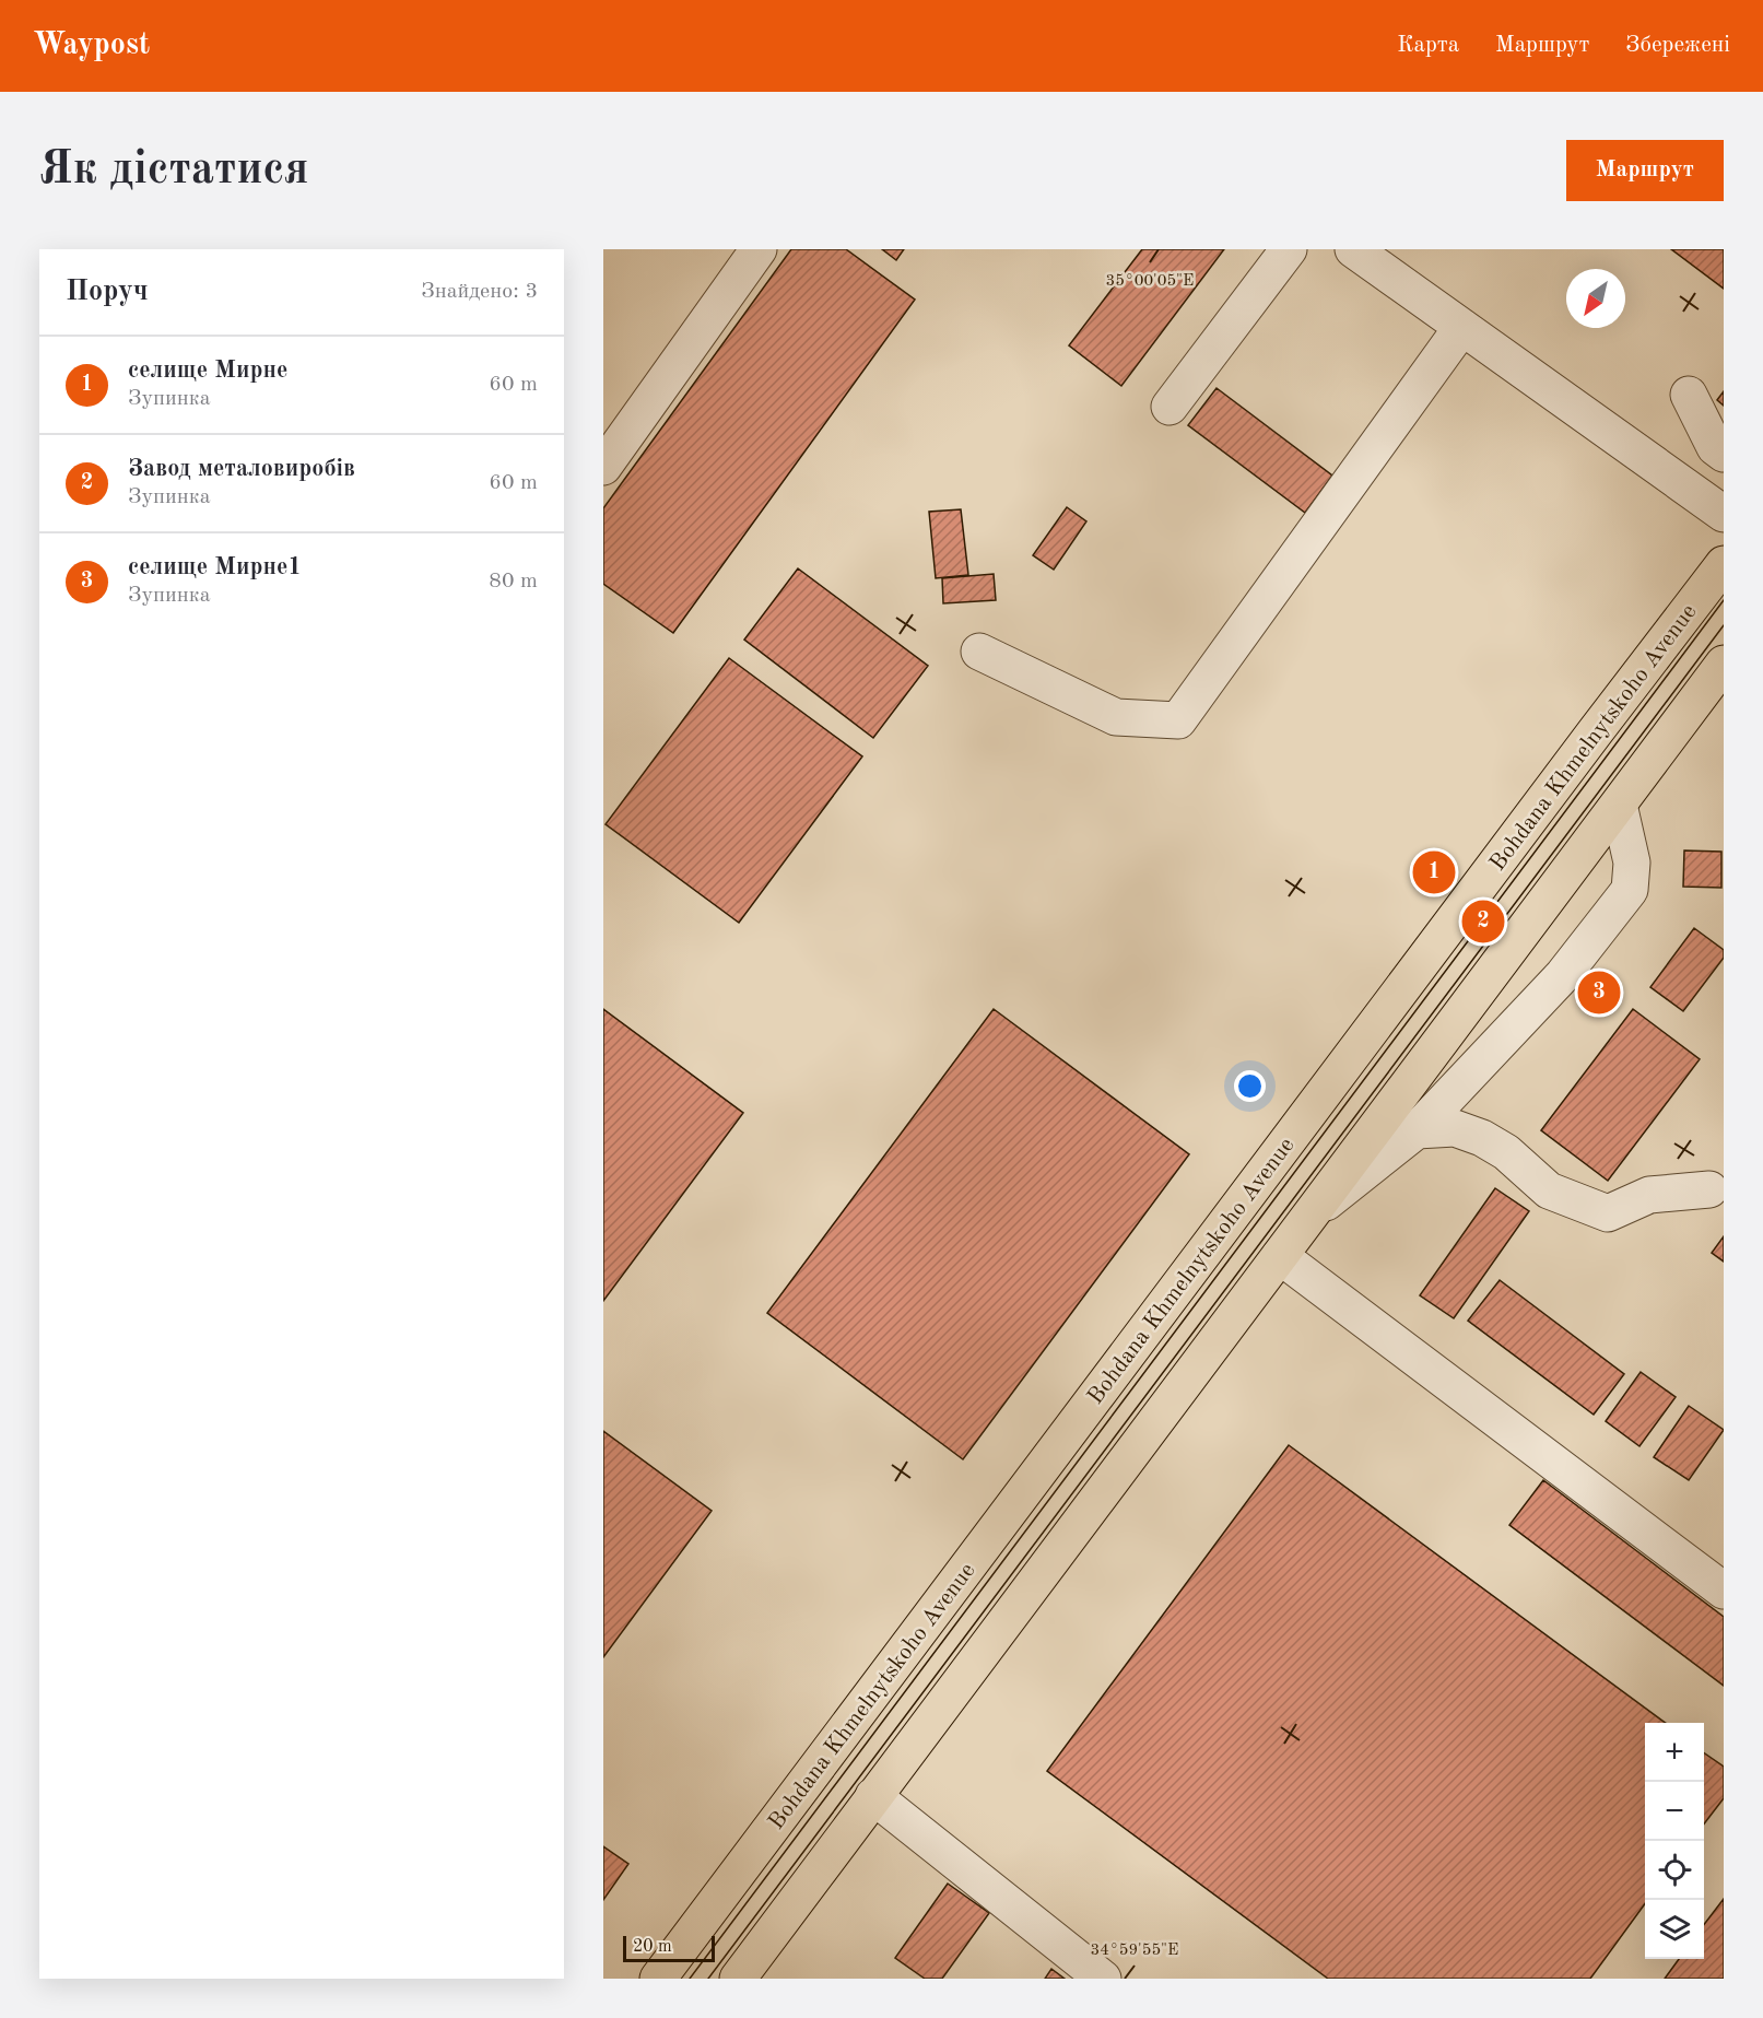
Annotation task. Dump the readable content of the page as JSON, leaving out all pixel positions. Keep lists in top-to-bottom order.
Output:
{
  "streets": {
    "main road": ["Bohdana Khmelnytskoho Avenue"]
  },
  "scale_bar": "20 m",
  "north": "bottom left",
  "page": {
    "header": "Waypost",
    "nav": ["Карта", "Маршрут", "Збережені"],
    "buttons": "Маршрут",
    "title": "Як дістатися",
    "heading": ["Поруч", "Знайдено: 3"],
    "list": [
      {
        "mark": "1",
        "name": "селище Мирне",
        "note": "Зупинка",
        "value": "60 m"
      },
      {
        "mark": "2",
        "name": "Завод металовиробів",
        "note": "Зупинка",
        "value": "60 m"
      },
      {
        "mark": "3",
        "name": "селище Мирне1",
        "note": "Зупинка",
        "value": "80 m"
      }
    ],
    "pins": ["1", "2", "3"],
    "map_buttons": ["+", "−"],
    "scale": "20 m"
  },
  "coordinates": ["35°00'05\"E", "34°59'55\"E"]
}
